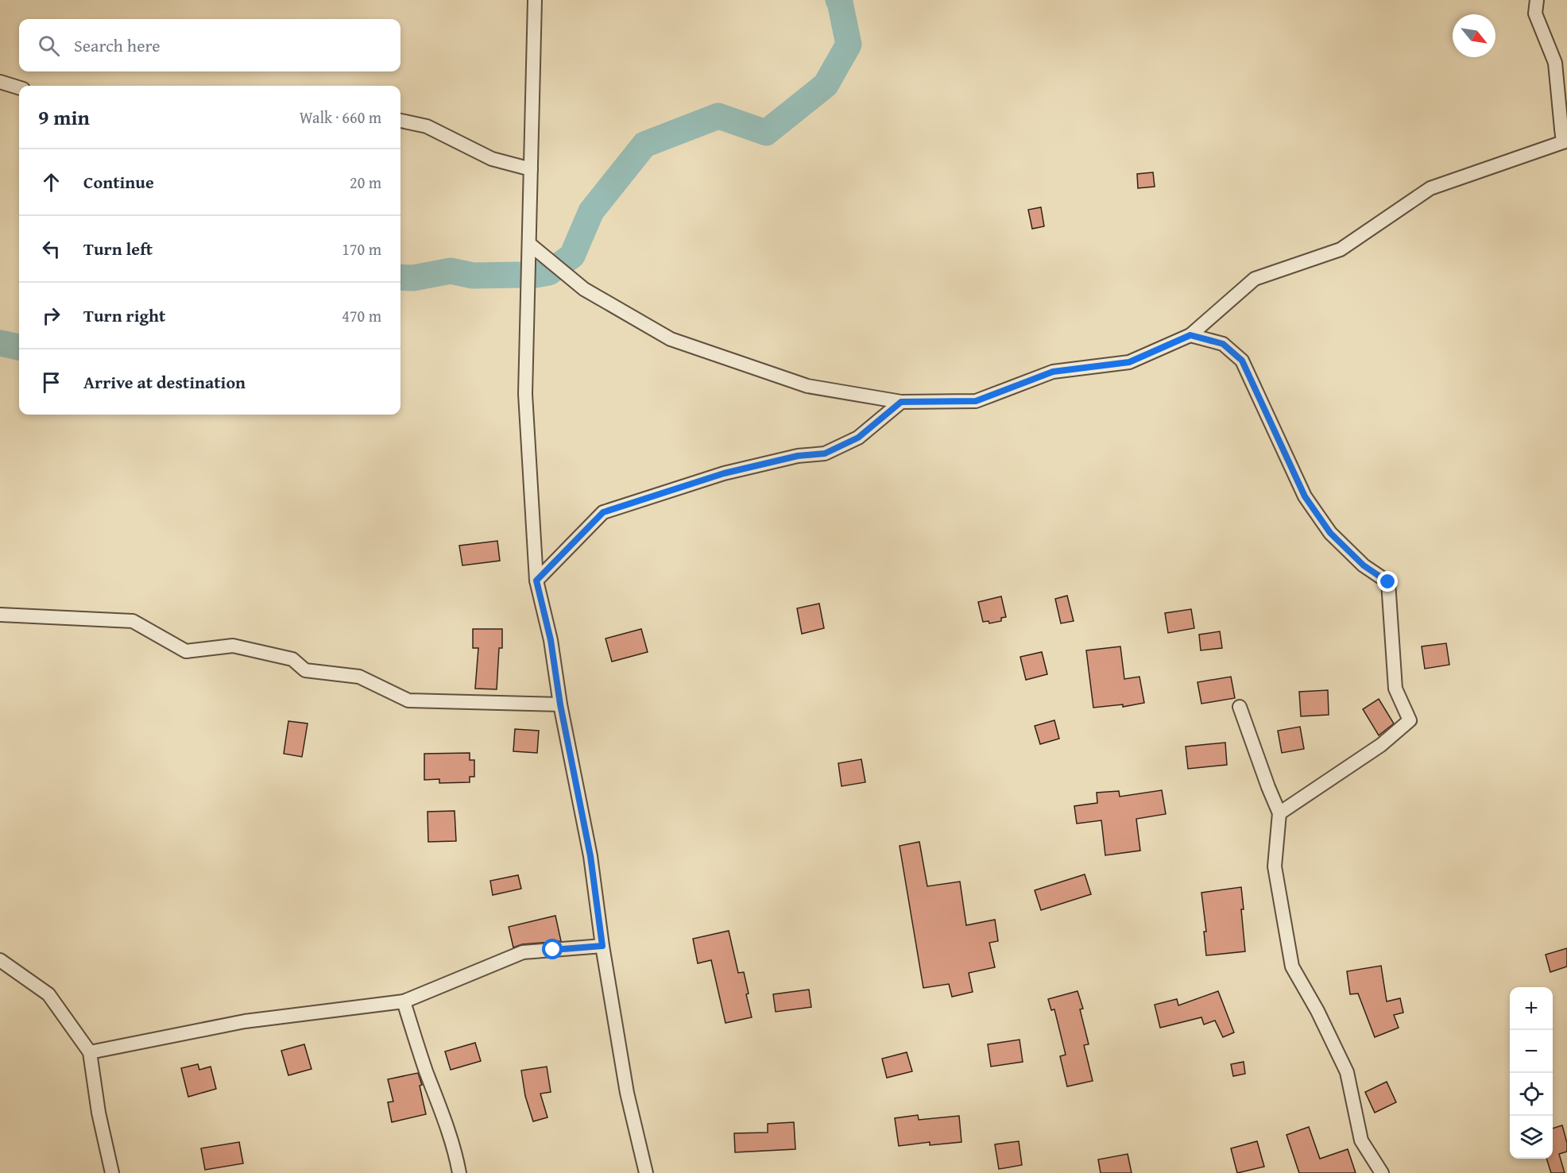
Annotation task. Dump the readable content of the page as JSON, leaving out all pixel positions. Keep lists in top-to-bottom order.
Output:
{
  "north": "bottom right",
  "page": {
    "search": "Search here",
    "heading": ["9 min", "Walk · 660 m"],
    "list": [
      ["Continue", "20 m"],
      ["Turn left", "170 m"],
      ["Turn right", "470 m"],
      "Arrive at destination"
    ],
    "map_buttons": ["+", "−"]
  }
}
